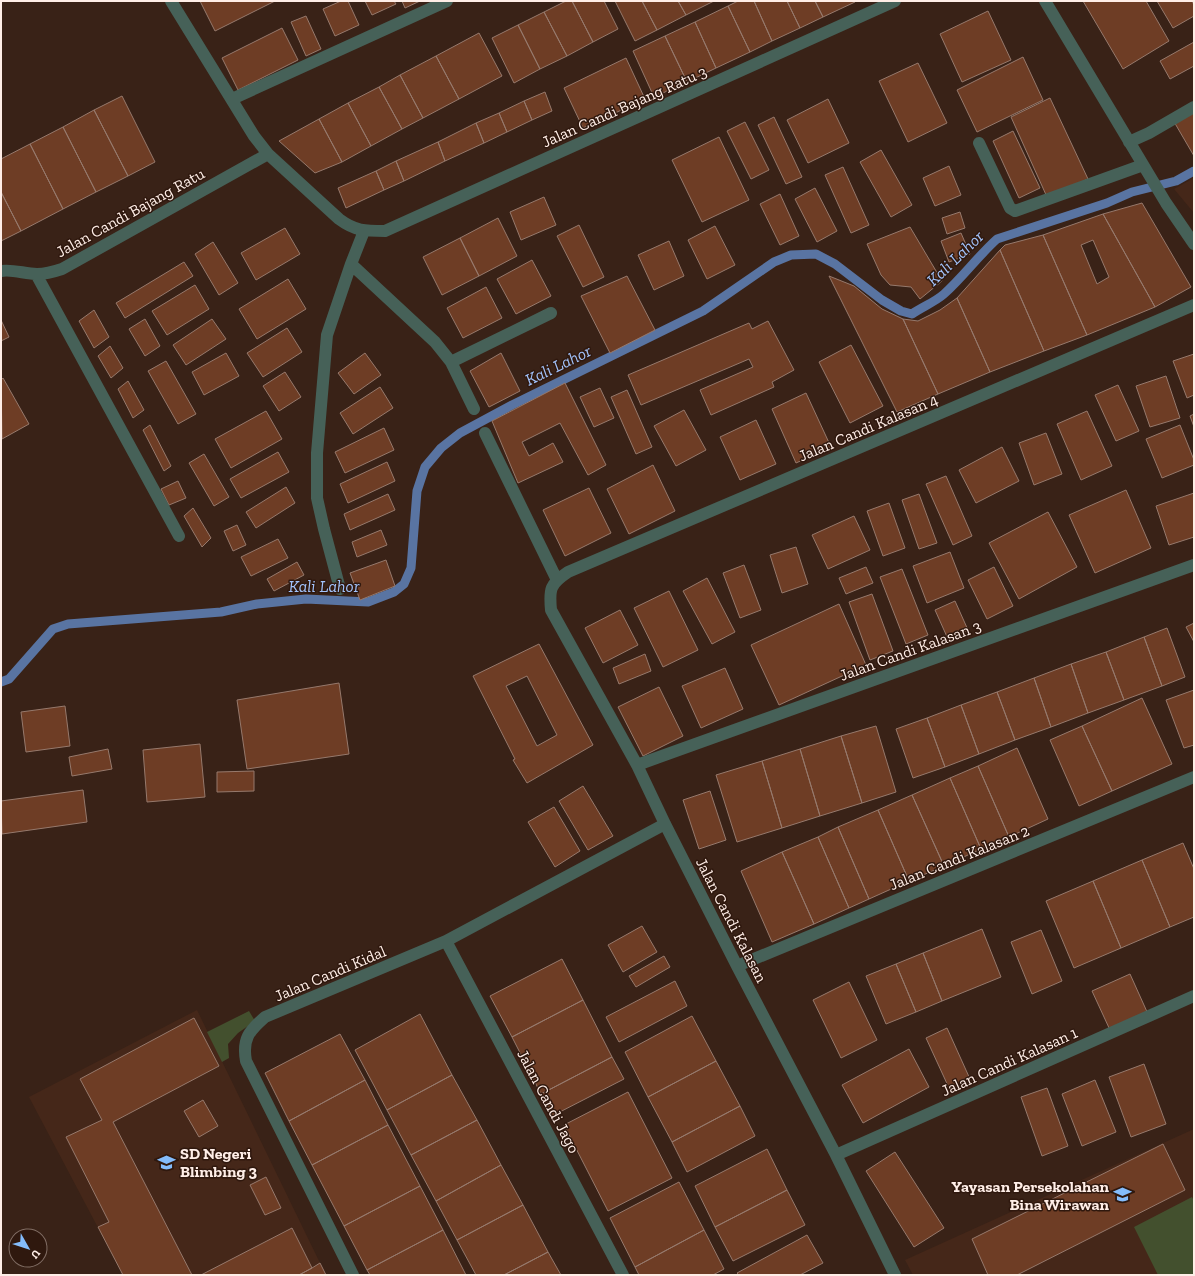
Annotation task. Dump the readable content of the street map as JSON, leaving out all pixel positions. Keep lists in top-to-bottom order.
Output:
{
  "streets": {
    "street": [
      "Jalan Candi Bajang Ratu 3",
      "Jalan Candi Bajang Ratu",
      "Jalan Candi Kalasan 4",
      "Jalan Candi Kalasan 3",
      "Jalan Candi Kalasan 2",
      "Jalan Candi Kalasan",
      "Jalan Candi Kidal",
      "Jalan Candi Kalasan 1",
      "Jalan Candi Jago"
    ]
  },
  "crossings": [
    ["Jalan Candi Kalasan 4", "Jalan Candi Kalasan"],
    ["Jalan Candi Kalasan 3", "Jalan Candi Kalasan"],
    ["Jalan Candi Kalasan 2", "Jalan Candi Kalasan"],
    ["Jalan Candi Kalasan", "Jalan Candi Kidal"],
    ["Jalan Candi Kalasan", "Jalan Candi Kalasan 1"],
    ["Jalan Candi Kidal", "Jalan Candi Jago"]
  ],
  "water": ["Kali Lahor"],
  "places": {
    "school or university": ["SD Negeri Blimbing 3", "Yayasan Persekolahan Bina Wirawan"]
  },
  "north": "bottom right"
}
